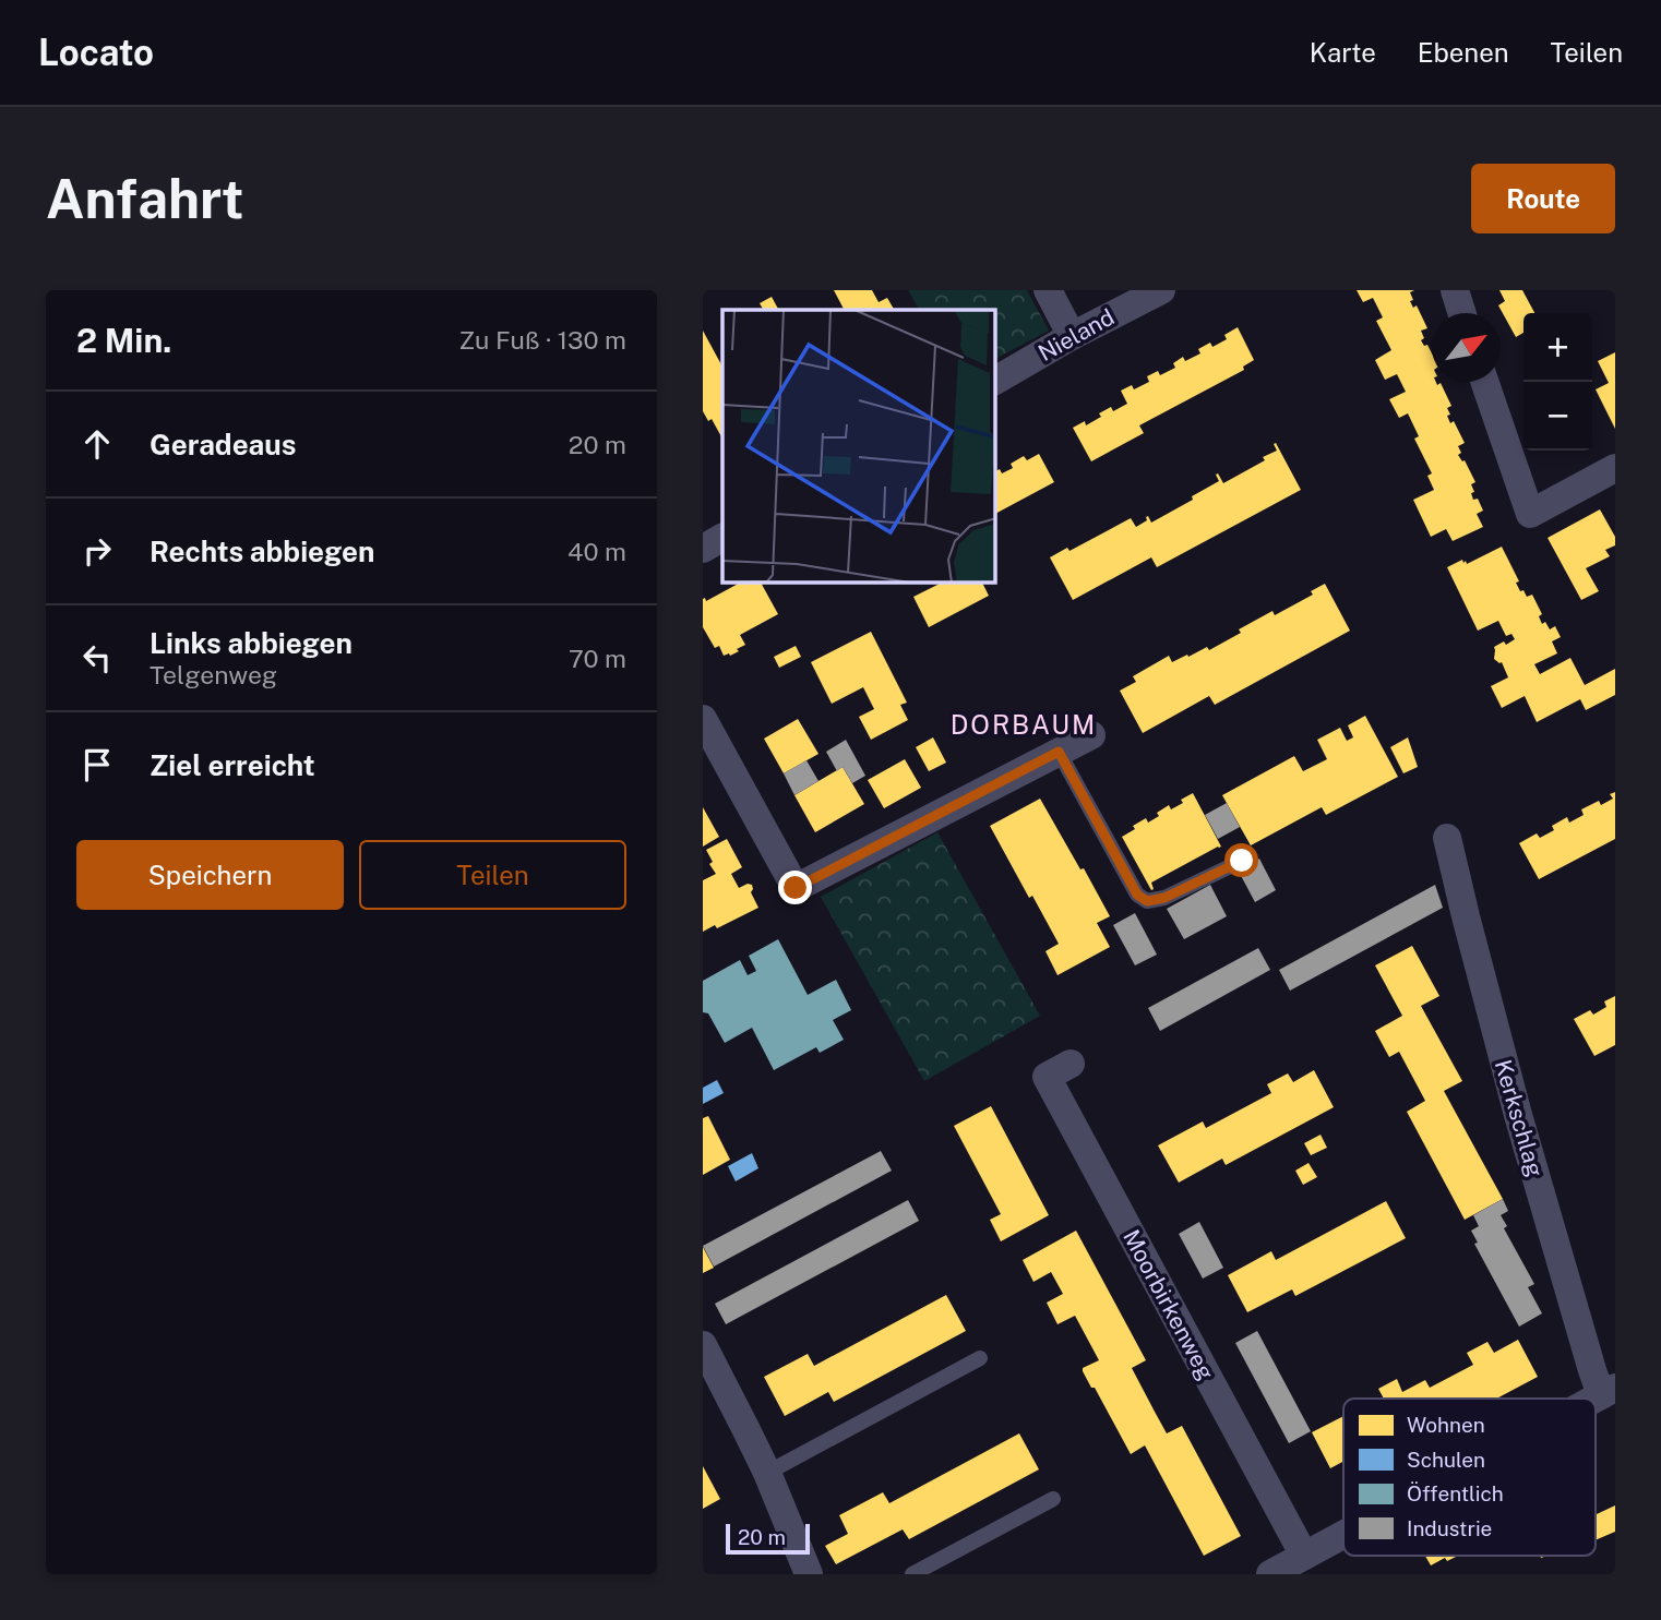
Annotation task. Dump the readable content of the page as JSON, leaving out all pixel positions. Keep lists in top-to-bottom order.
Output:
{
  "streets": {
    "street": ["Nieland", "Kerkschlag", "Moorbirkenweg"]
  },
  "districts": ["DORBAUM"],
  "legend": [
    "Wohnen",
    "Schulen",
    "Öffentlich",
    "Industrie"
  ],
  "scale_bar": "20 m",
  "north": "top right",
  "page": {
    "header": "Locato",
    "nav": ["Karte", "Ebenen", "Teilen"],
    "buttons": [
      "Route",
      ["Speichern", "Teilen"]
    ],
    "title": "Anfahrt",
    "heading": ["2 Min.", "Zu Fuß · 130 m"],
    "map_buttons": ["+", "−"],
    "list": [
      ["Geradeaus", "20 m"],
      ["Rechts abbiegen", "40 m"],
      ["Links abbiegen", "Telgenweg", "70 m"],
      "Ziel erreicht"
    ],
    "scale": "20 m"
  }
}
